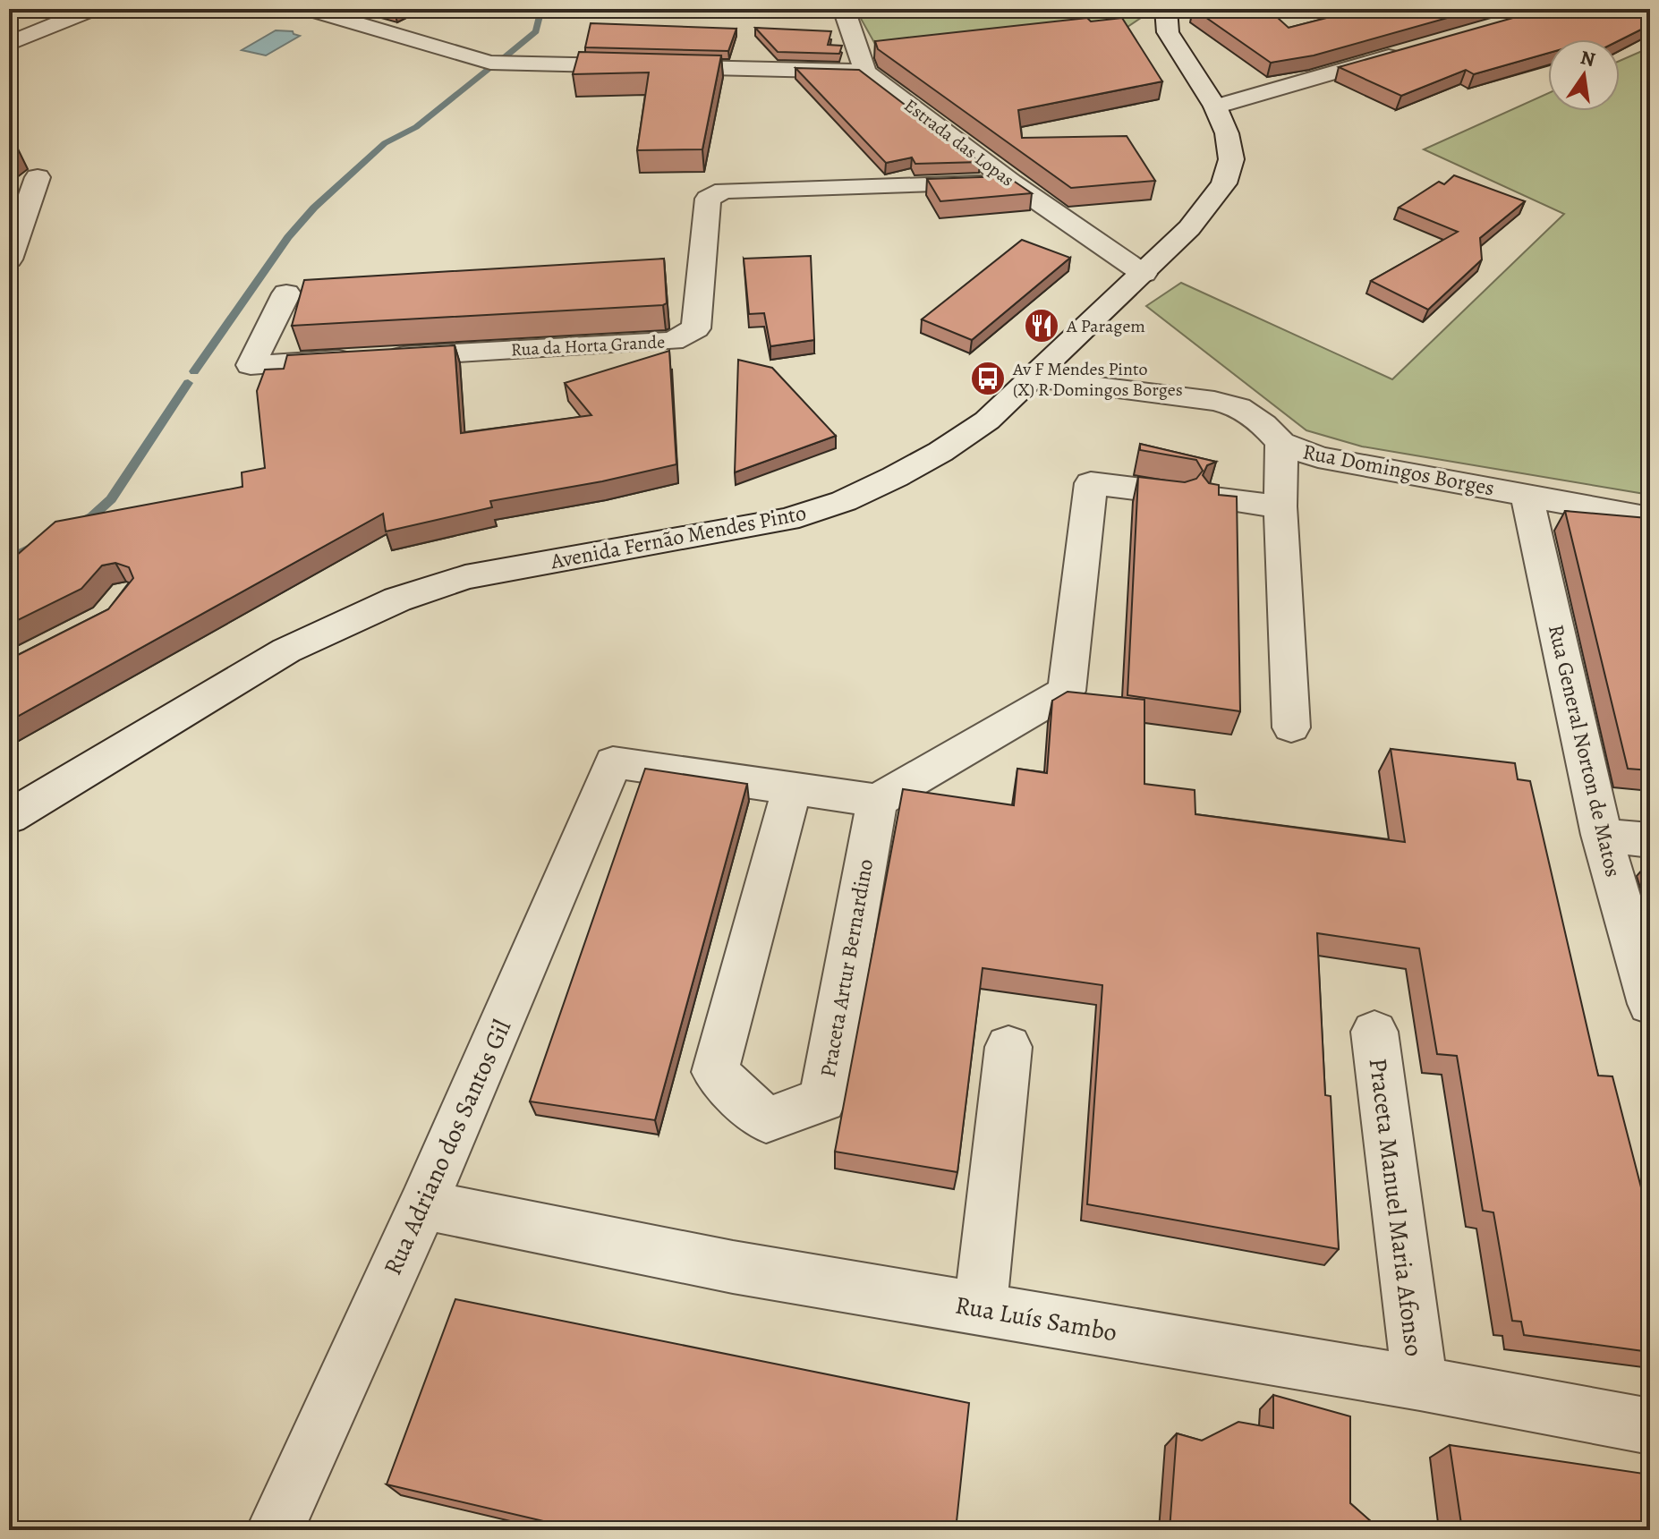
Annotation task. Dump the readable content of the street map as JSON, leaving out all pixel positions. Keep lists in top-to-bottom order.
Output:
{
  "streets": {
    "street": [
      "Estrada das Lopas",
      "Rua da Horta Grande",
      "Rua Domingos Borges",
      "Avenida Fernão Mendes Pinto",
      "Rua General Norton de Matos",
      "Praceta Artur Bernardino",
      "Rua Adriano dos Santos Gil",
      "Praceta Manuel Maria Afonso",
      "Rua Luís Sambo"
    ]
  },
  "crossings": [
    ["Estrada das Lopas", "Rua da Horta Grande"],
    ["Estrada das Lopas", "Avenida Fernão Mendes Pinto"],
    ["Rua Domingos Borges", "Avenida Fernão Mendes Pinto"],
    ["Rua Domingos Borges", "Rua General Norton de Matos"],
    ["Praceta Artur Bernardino", "Rua Adriano dos Santos Gil"],
    ["Rua Adriano dos Santos Gil", "Rua Luís Sambo"],
    ["Praceta Manuel Maria Afonso", "Rua Luís Sambo"]
  ],
  "places": {
    "restaurant": ["A Paragem"],
    "bus stop": ["Av F Mendes Pinto (X) R Domingos Borges"]
  },
  "north": "top"
}
